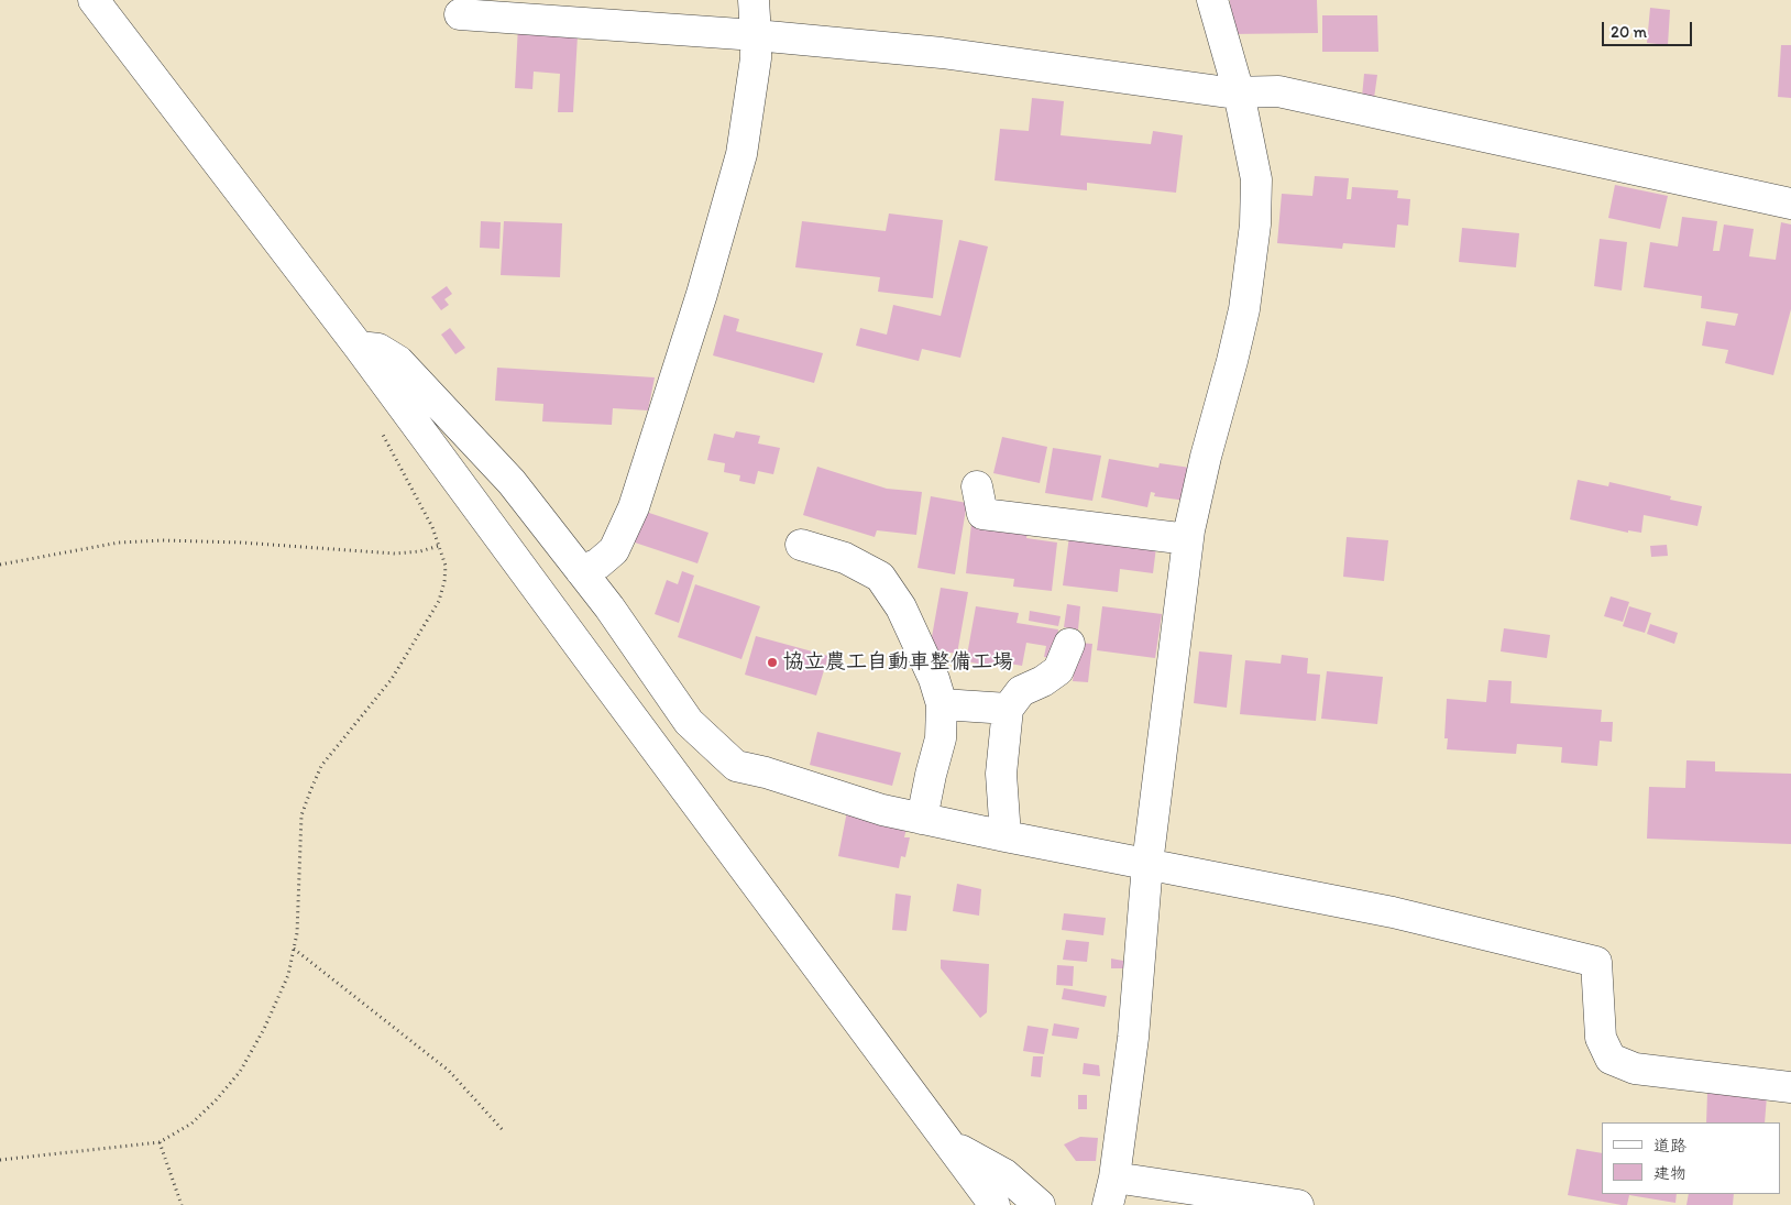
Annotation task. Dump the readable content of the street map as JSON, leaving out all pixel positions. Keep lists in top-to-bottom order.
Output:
{
  "places": ["協立農工自動車整備工場"],
  "legend": ["道路", "建物"],
  "scale_bar": "20 m"
}
